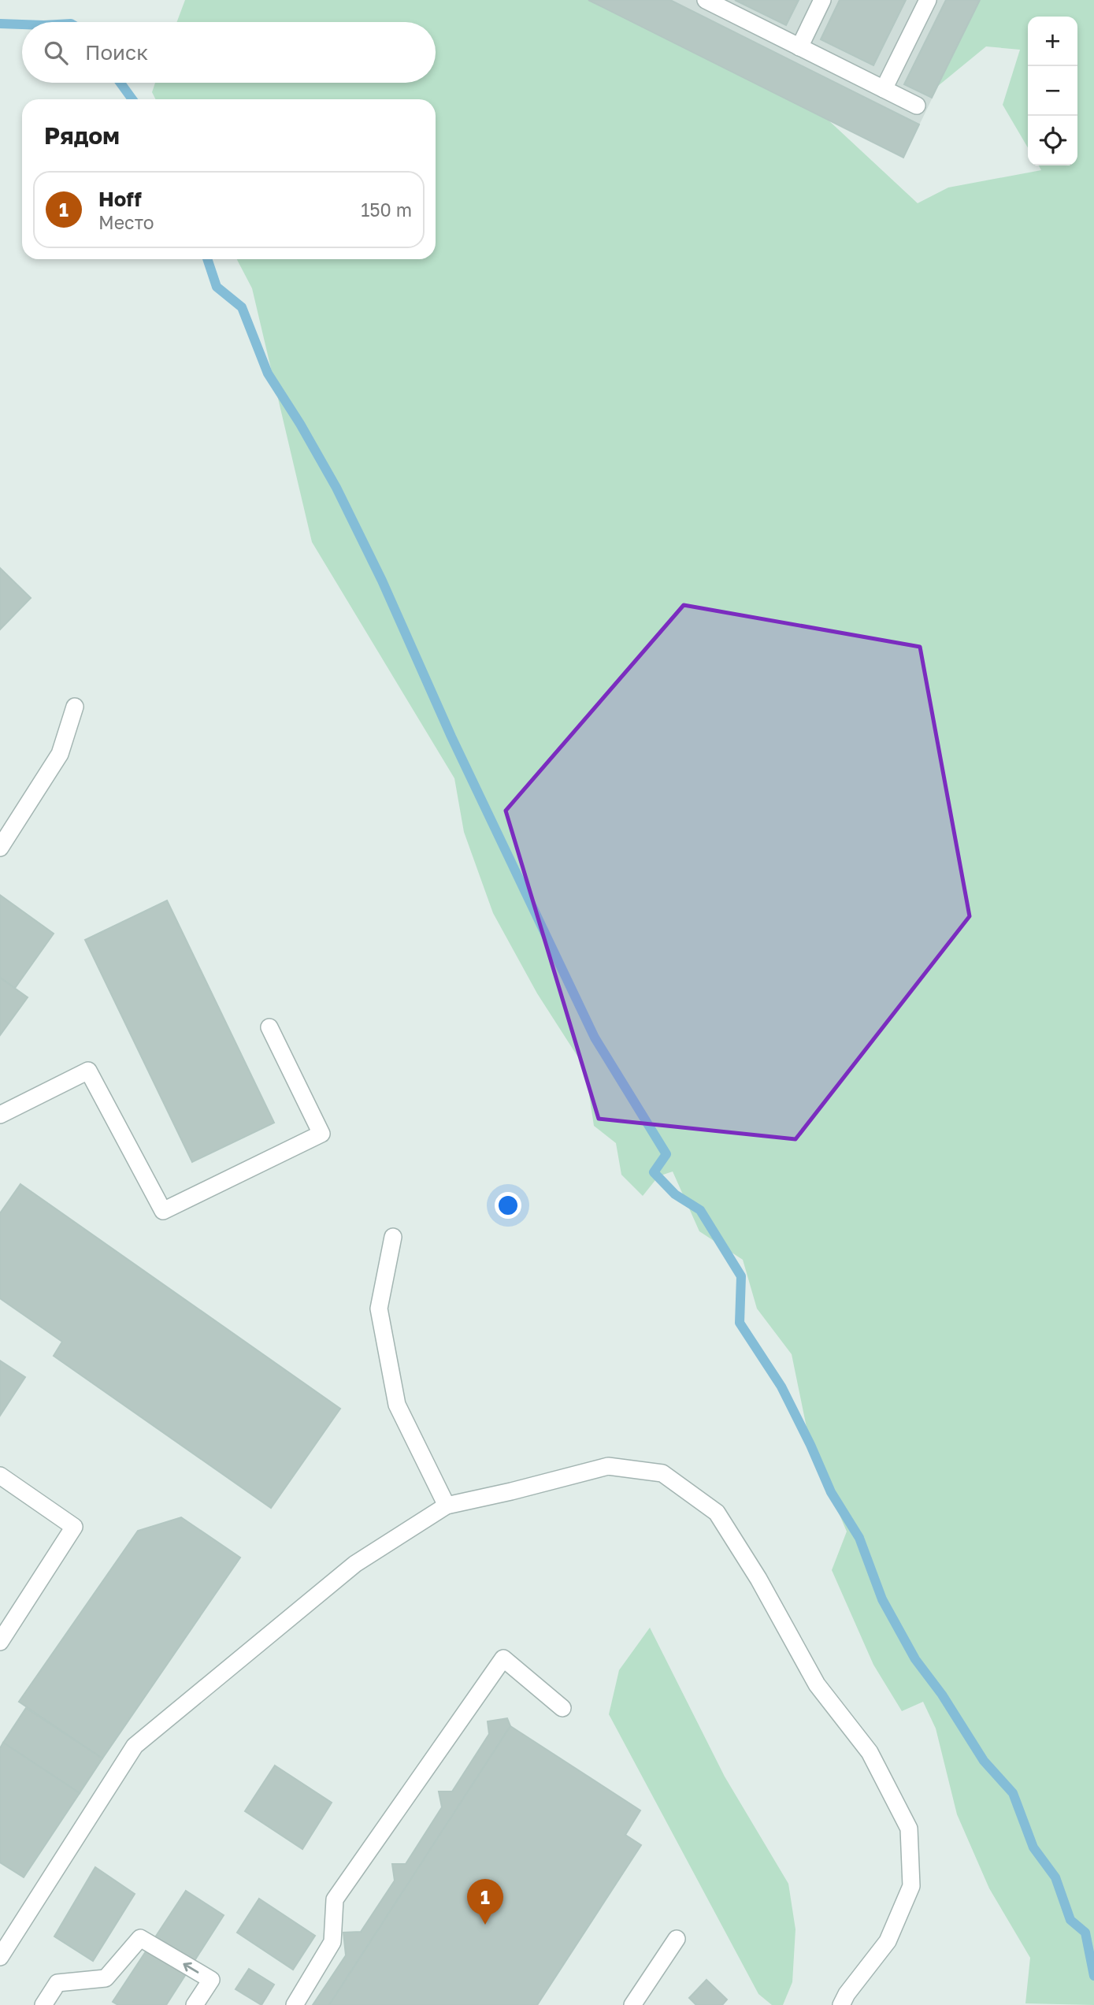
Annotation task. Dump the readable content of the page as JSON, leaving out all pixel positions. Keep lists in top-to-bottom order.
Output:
{
  "page": {
    "map_buttons": ["+", "−"],
    "search": "Поиск",
    "heading": "Рядом",
    "list": [
      {
        "mark": "1",
        "name": "Hoff",
        "note": "Место",
        "value": "150 m"
      }
    ],
    "pins": "1"
  }
}
